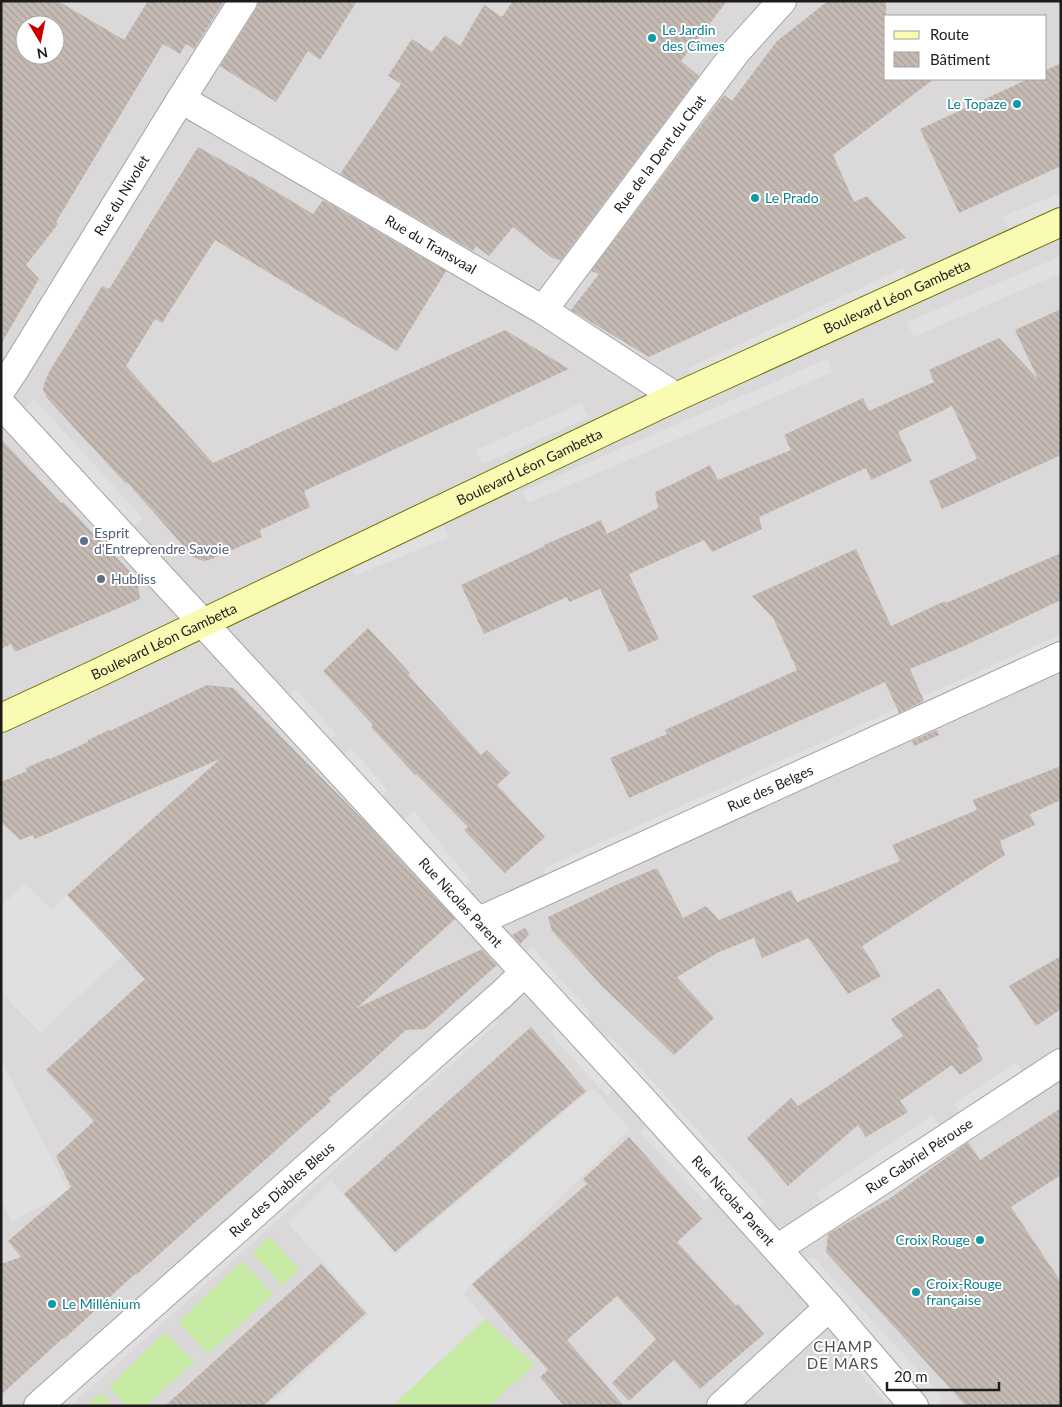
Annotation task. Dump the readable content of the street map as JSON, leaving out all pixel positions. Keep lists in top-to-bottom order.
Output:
{
  "streets": {
    "main road": ["Boulevard Léon Gambetta"],
    "street": [
      "Rue de la Dent du Chat",
      "Rue du Nivolet",
      "Rue du Transvaal",
      "Rue des Belges",
      "Rue Nicolas Parent",
      "Rue Gabriel Pérouse",
      "Rue des Diables Bleus"
    ]
  },
  "crossings": [
    ["Rue de la Dent du Chat", "Rue du Transvaal"],
    ["Rue du Nivolet", "Rue du Transvaal"],
    ["Rue du Transvaal", "Boulevard Léon Gambetta"],
    ["Boulevard Léon Gambetta", "Rue Nicolas Parent"],
    ["Rue des Belges", "Rue Nicolas Parent"],
    ["Rue Nicolas Parent", "Rue Gabriel Pérouse"],
    ["Rue Nicolas Parent", "Rue des Diables Bleus"]
  ],
  "districts": ["CHAMP DE MARS"],
  "places": [
    "Le Jardin des Cîmes",
    "Le Topaze",
    "Le Prado",
    "Esprit d'Entreprendre Savoie",
    "Hubliss",
    "Croix Rouge",
    "Croix-Rouge française",
    "Le Millénium"
  ],
  "legend": ["Route", "Bâtiment"],
  "scale_bar": "20 m",
  "north": "bottom"
}
